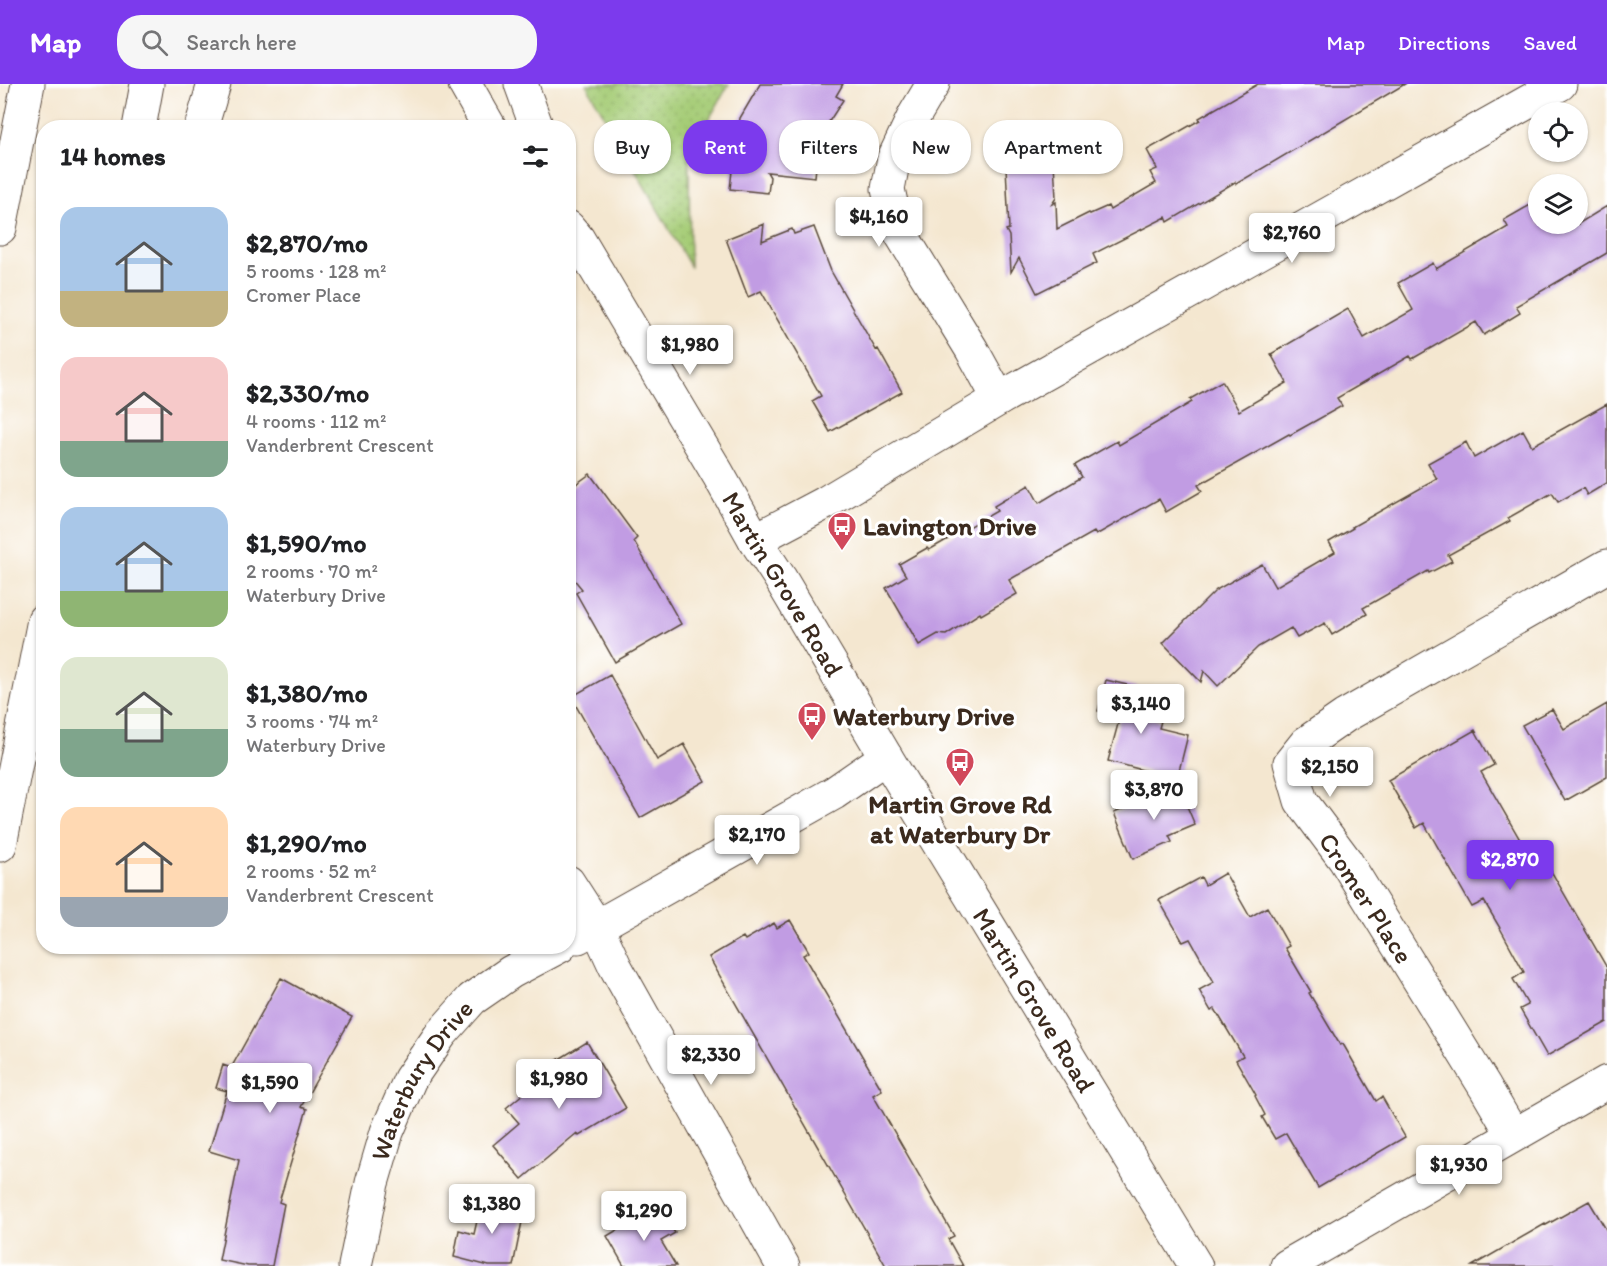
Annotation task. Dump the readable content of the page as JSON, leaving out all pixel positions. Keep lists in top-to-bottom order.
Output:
{
  "streets": {
    "main road": ["Martin Grove Road", "Cromer Place", "Waterbury Drive"]
  },
  "places": {
    "bus stop": ["Lavington Drive", "Waterbury Drive", "Martin Grove Rd at Waterbury Dr"]
  },
  "page": {
    "header": "Map",
    "search": "Search here",
    "nav": ["Map", "Directions", "Saved"],
    "chip": [
      "Buy",
      "Rent",
      "Filters",
      "New",
      "Apartment"
    ],
    "heading": "14 homes",
    "list": [
      {
        "name": "$2,870/mo",
        "note": "5 rooms · 128 m² · Cromer Place"
      },
      {
        "name": "$2,330/mo",
        "note": "4 rooms · 112 m² · Vanderbrent Crescent"
      },
      {
        "name": "$1,590/mo",
        "note": "2 rooms · 70 m² · Waterbury Drive"
      },
      {
        "name": "$1,380/mo",
        "note": "3 rooms · 74 m² · Waterbury Drive"
      },
      {
        "name": "$1,290/mo",
        "note": "2 rooms · 52 m² · Vanderbrent Crescent"
      }
    ],
    "price": [
      "$4,160",
      "$2,760",
      "$1,980",
      "$3,140",
      "$2,150",
      "$3,870",
      "$2,170",
      "$2,870",
      "$2,330",
      "$1,980",
      "$1,590",
      "$1,930",
      "$1,380",
      "$1,290"
    ]
  }
}
